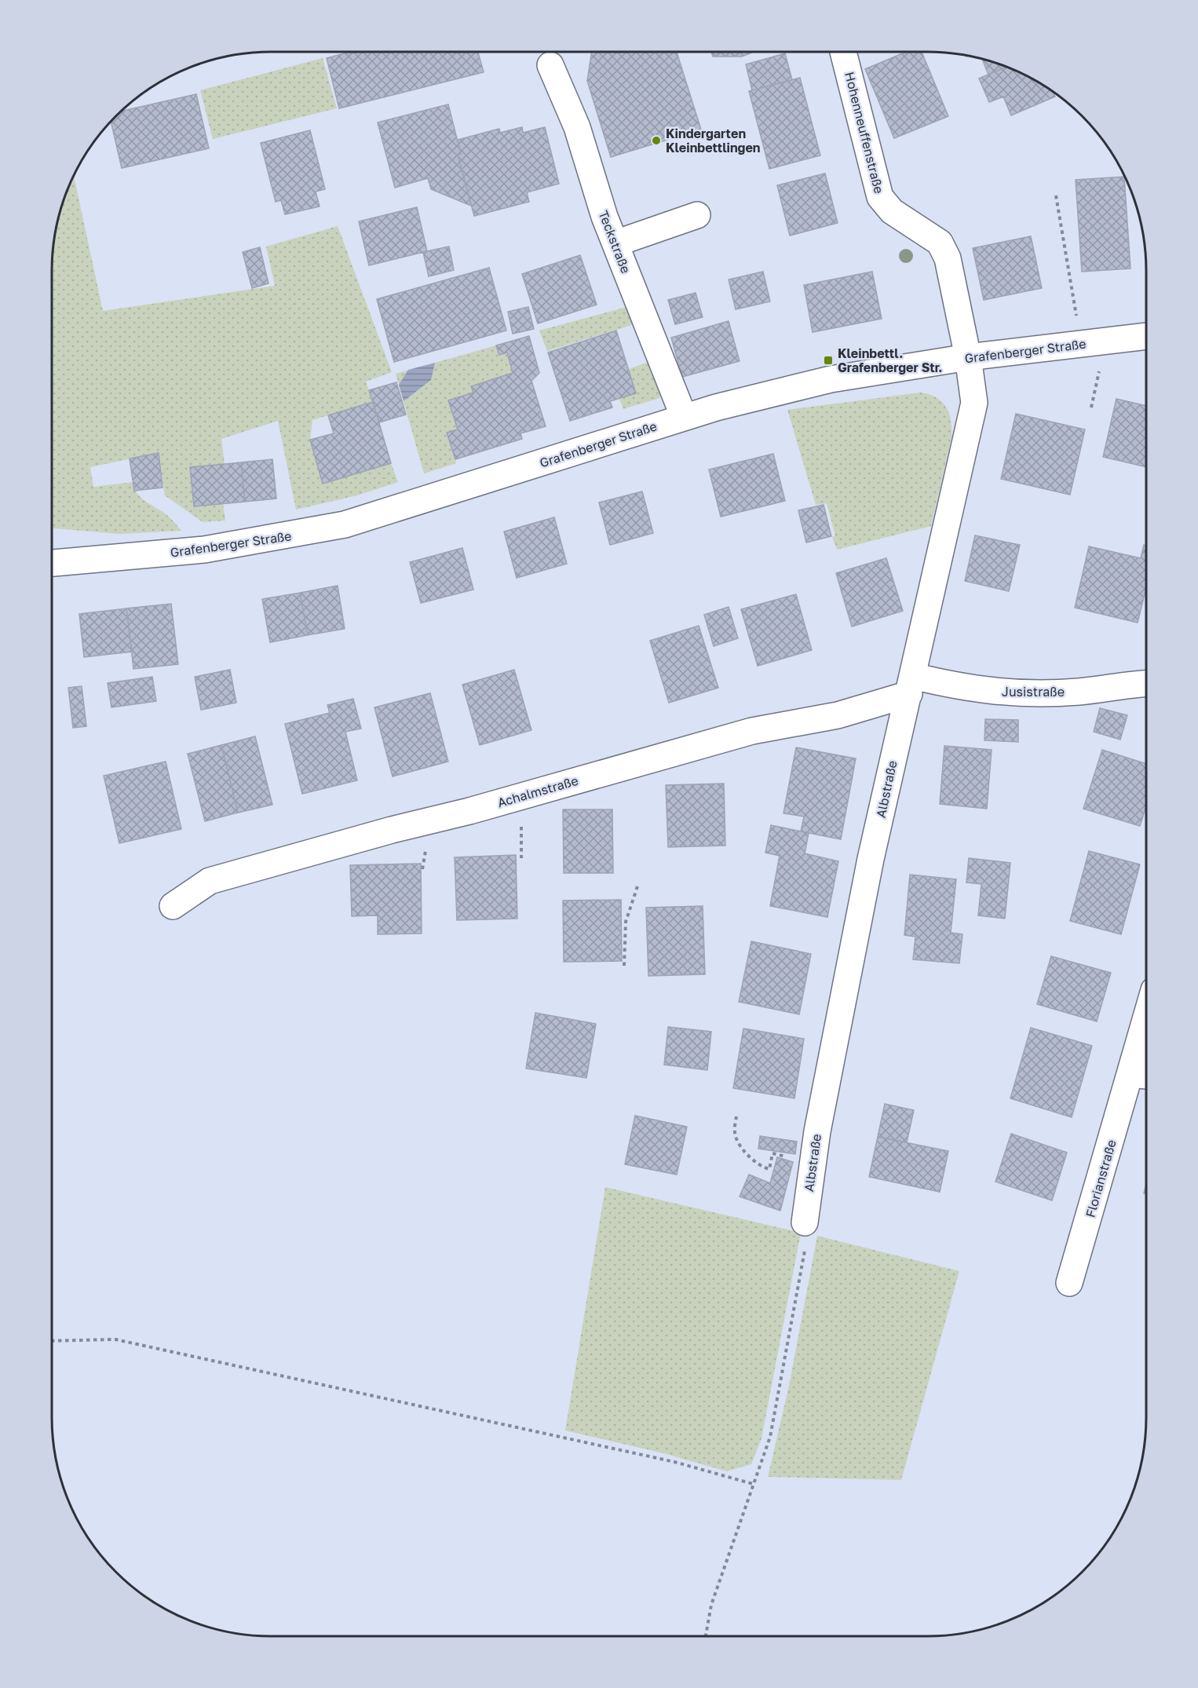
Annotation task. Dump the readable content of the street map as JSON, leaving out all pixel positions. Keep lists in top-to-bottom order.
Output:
{
  "streets": {
    "street": [
      "Hohenneuffenstraße",
      "Teckstraße",
      "Grafenberger Straße",
      "Jusistraße",
      "Albstraße",
      "Achalmstraße",
      "Florianstraße"
    ]
  },
  "crossings": [
    ["Hohenneuffenstraße", "Grafenberger Straße"],
    ["Hohenneuffenstraße", "Albstraße"],
    ["Teckstraße", "Grafenberger Straße"],
    ["Grafenberger Straße", "Albstraße"],
    ["Jusistraße", "Albstraße"],
    ["Jusistraße", "Achalmstraße"],
    ["Albstraße", "Achalmstraße"]
  ],
  "places": {
    "other": ["Kindergarten Kleinbettlingen"],
    "transit": ["Kleinbettl. Grafenberger Str."]
  }
}
